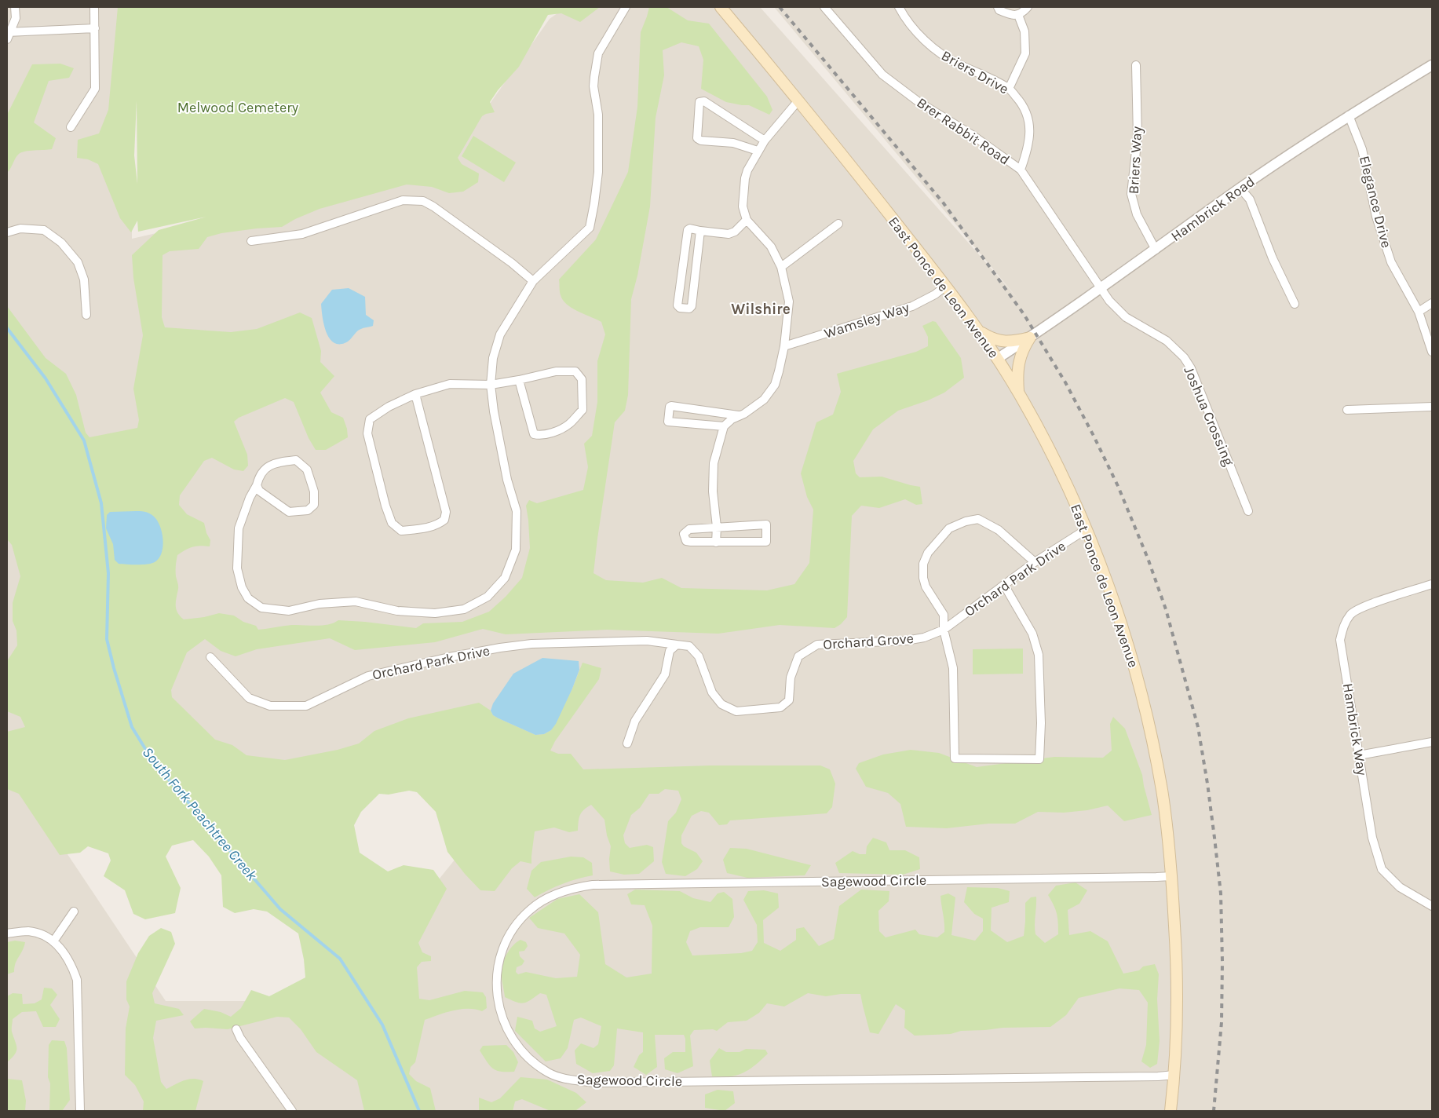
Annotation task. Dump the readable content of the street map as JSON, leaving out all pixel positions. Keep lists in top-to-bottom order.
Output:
{
  "streets": {
    "main road": ["East Ponce de Leon Avenue"],
    "street": [
      "Briers Drive",
      "Brer Rabbit Road",
      "Briers Way",
      "Elegance Drive",
      "Hambrick Road",
      "Wamsley Way",
      "Joshua Crossing",
      "Orchard Park Drive",
      "Orchard Grove",
      "Hambrick Way",
      "Sagewood Circle"
    ]
  },
  "crossings": [
    ["Briers Drive", "Brer Rabbit Road"],
    ["Brer Rabbit Road", "Hambrick Road"],
    ["Brer Rabbit Road", "Joshua Crossing"],
    ["Briers Way", "Hambrick Road"],
    ["Elegance Drive", "Hambrick Road"],
    ["Hambrick Road", "East Ponce de Leon Avenue"],
    ["Hambrick Road", "Joshua Crossing"],
    ["East Ponce de Leon Avenue", "Wamsley Way"],
    ["East Ponce de Leon Avenue", "Orchard Park Drive"],
    ["East Ponce de Leon Avenue", "Sagewood Circle"],
    ["Orchard Park Drive", "Orchard Grove"]
  ],
  "districts": ["Wilshire"],
  "water": ["South Fork Peachtree Creek"],
  "parks": ["Melwood Cemetery"]
}
